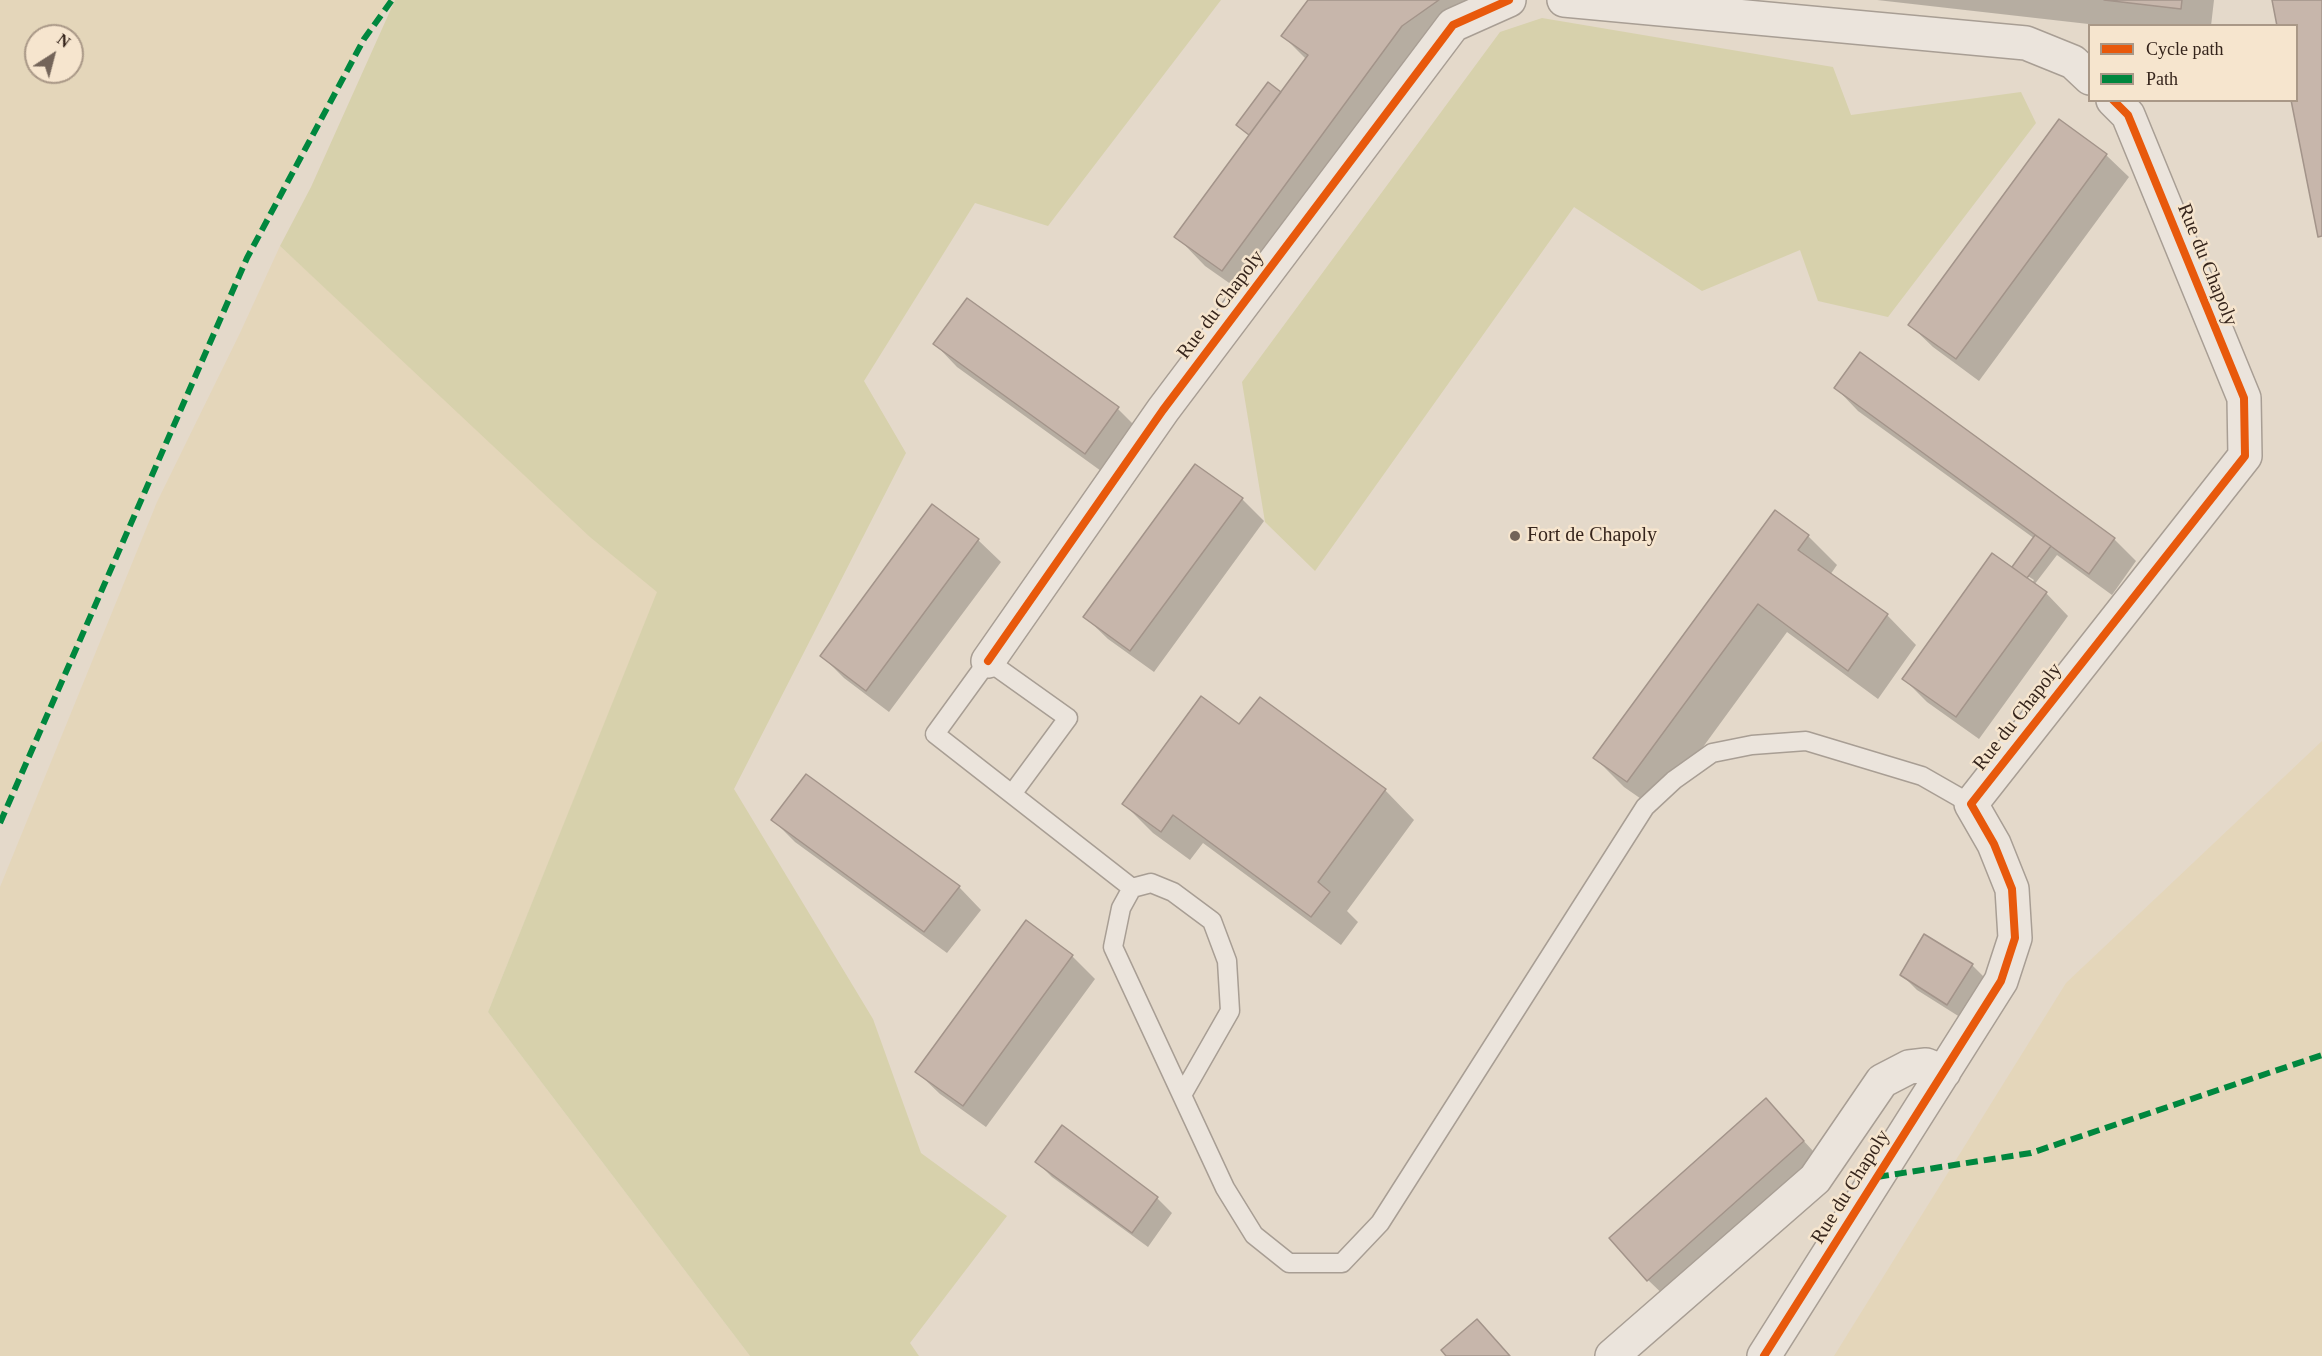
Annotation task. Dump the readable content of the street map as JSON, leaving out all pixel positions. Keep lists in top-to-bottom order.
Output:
{
  "streets": {
    "street": ["Rue du Chapoly"]
  },
  "places": ["Fort de Chapoly"],
  "legend": ["Cycle path", "Path"],
  "north": "top right"
}
